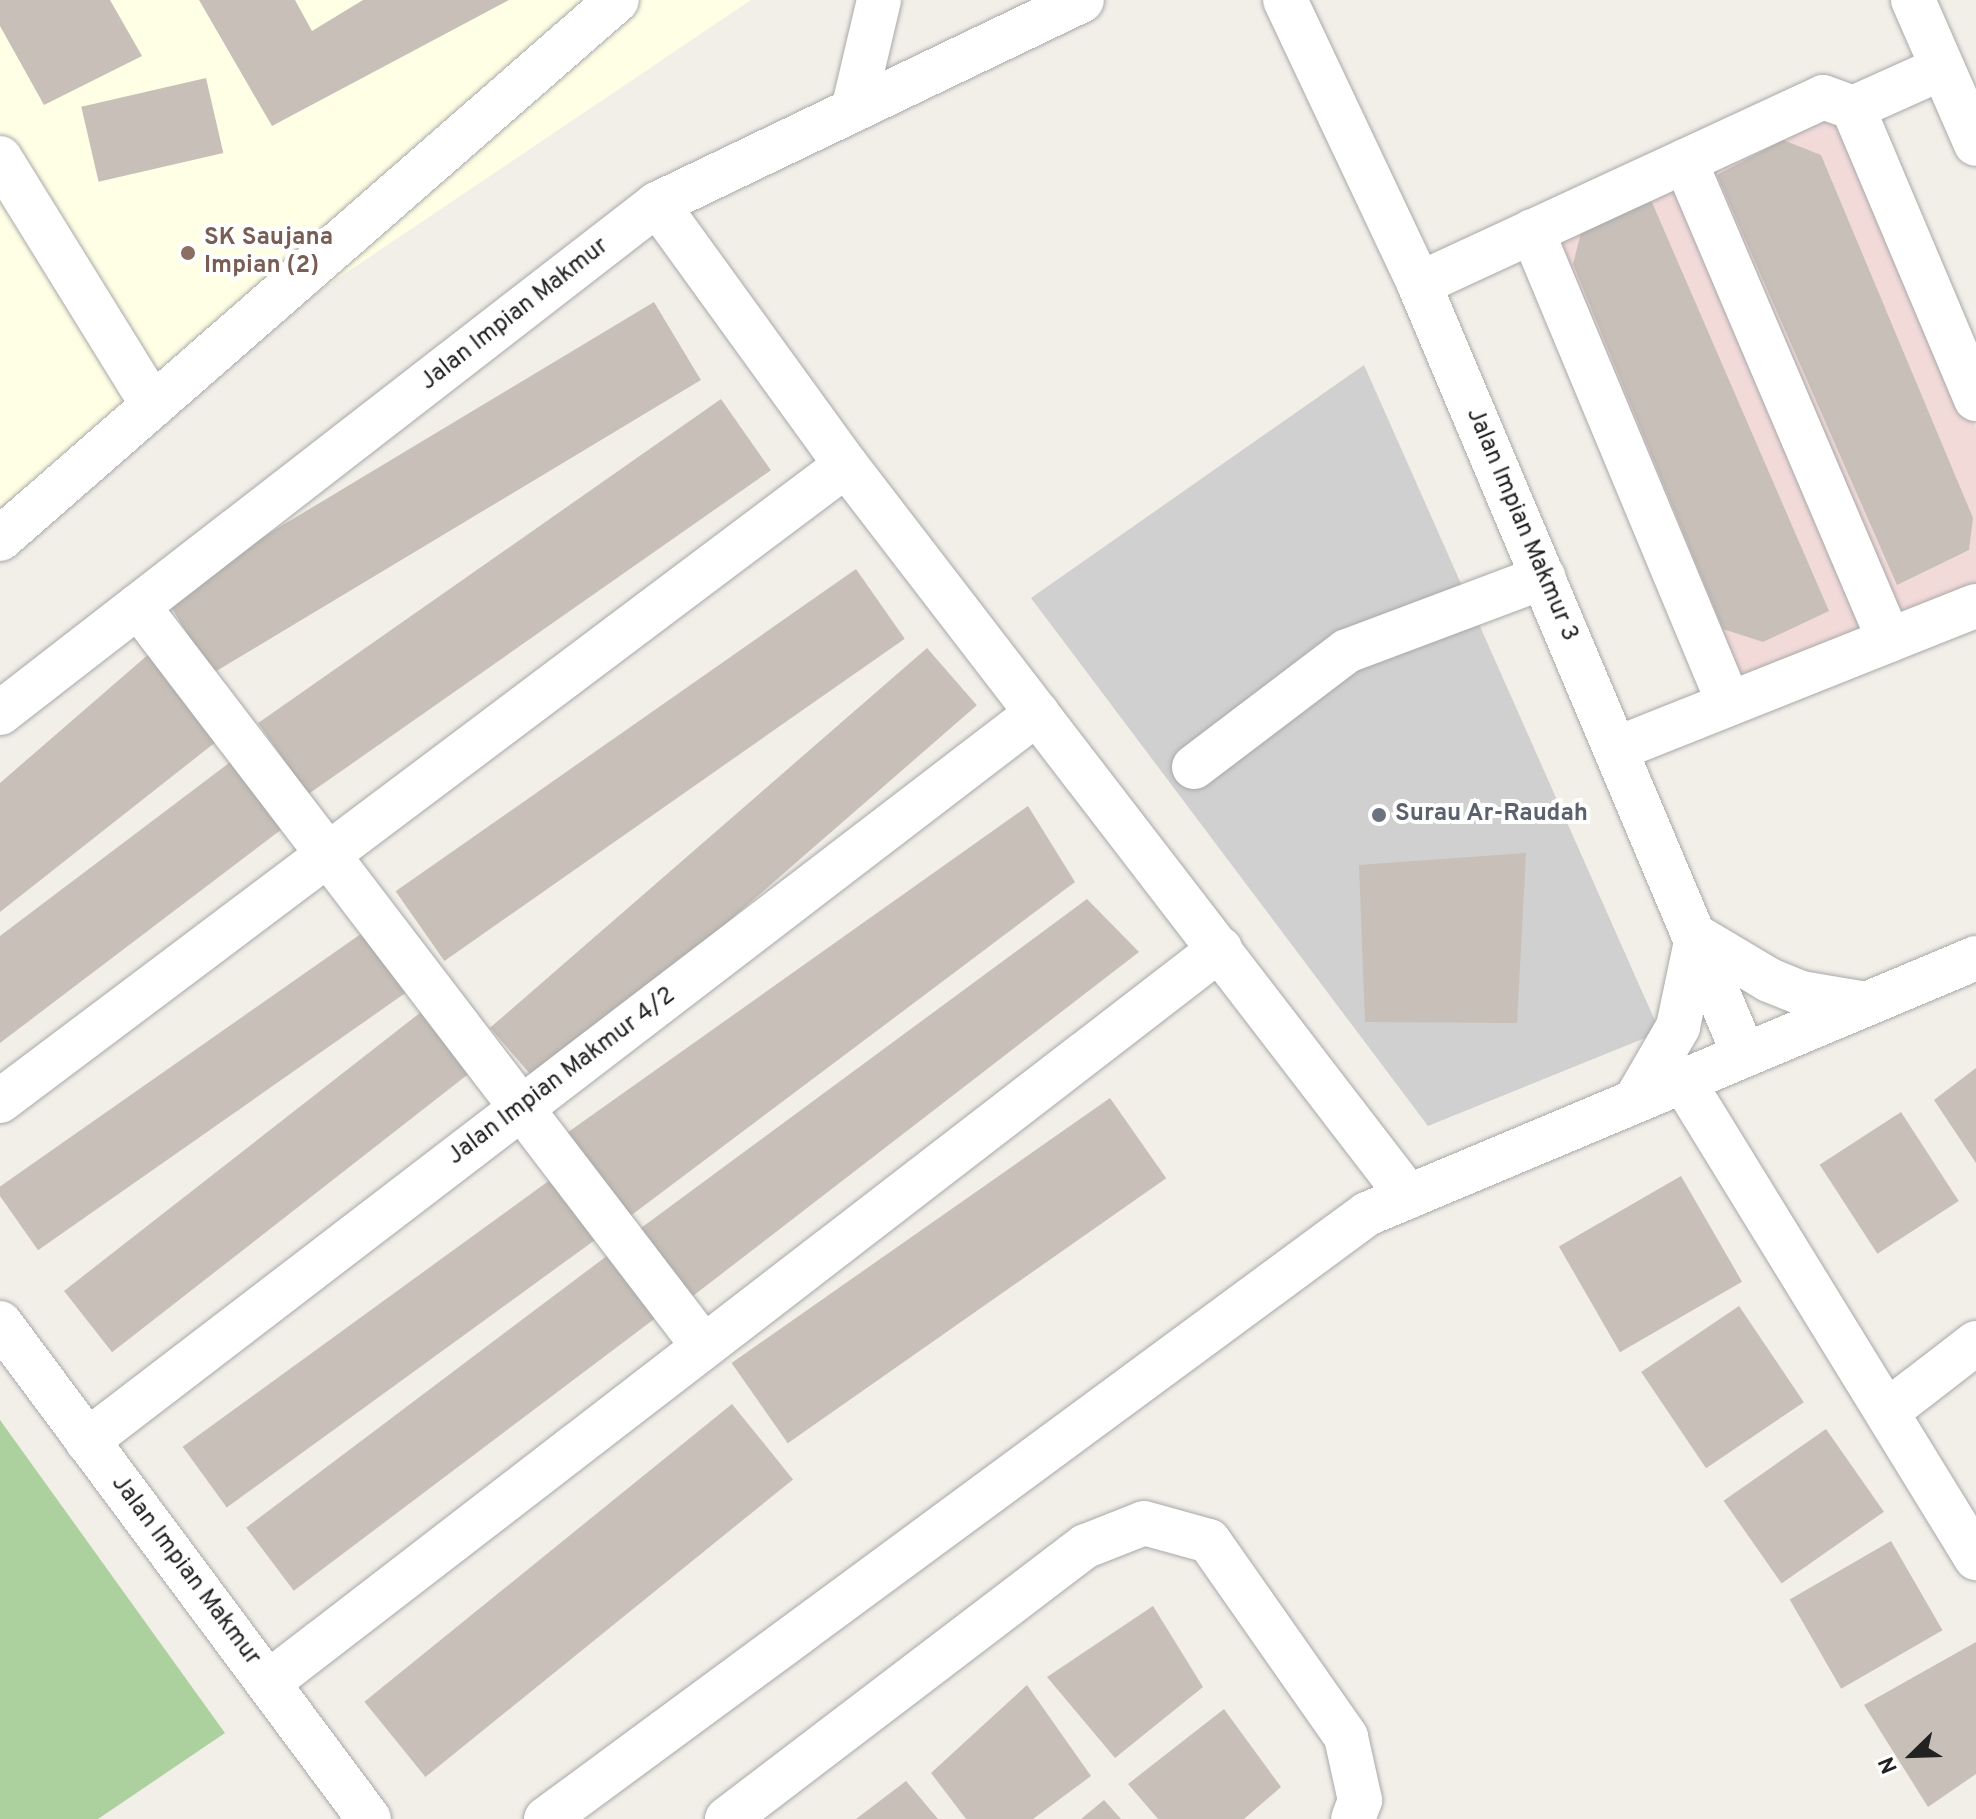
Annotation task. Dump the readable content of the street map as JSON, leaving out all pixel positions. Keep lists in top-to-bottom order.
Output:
{
  "streets": {
    "street": ["Jalan Impian Makmur", "Jalan Impian Makmur 3", "Jalan Impian Makmur 4/2"]
  },
  "crossings": [
    ["Jalan Impian Makmur", "Jalan Impian Makmur 4/2"]
  ],
  "places": ["SK Saujana Impian (2)", "Surau Ar-Raudah"],
  "north": "bottom left"
}
